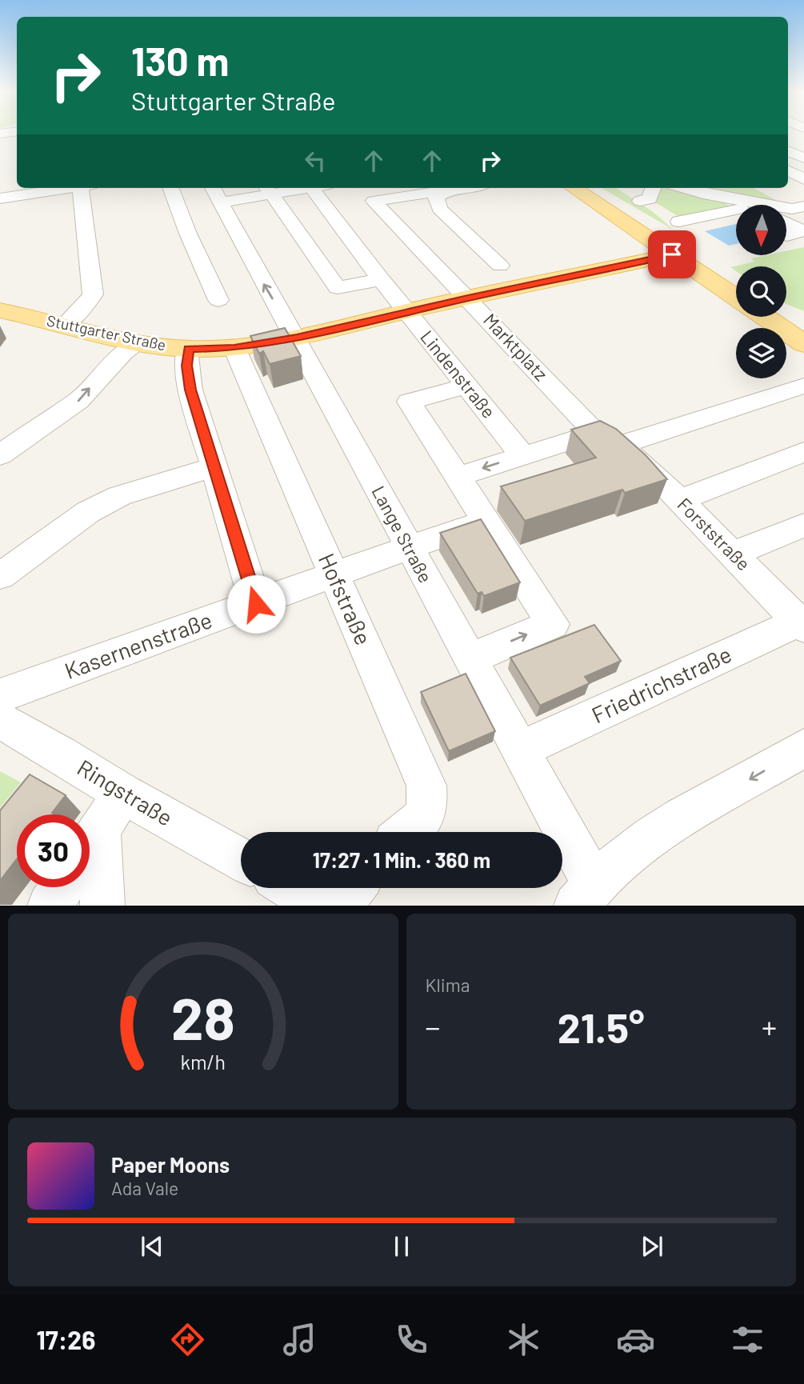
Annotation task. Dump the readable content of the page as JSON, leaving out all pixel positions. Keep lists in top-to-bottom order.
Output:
{
  "streets": {
    "main road": ["Stuttgarter Straße"],
    "street": [
      "Marktplatz",
      "Lindenstraße",
      "Lange Straße",
      "Forststraße",
      "Hofstraße",
      "Kasernenstraße",
      "Friedrichstraße",
      "Ringstraße"
    ]
  },
  "crossings": [
    ["Stuttgarter Straße", "Marktplatz"],
    ["Stuttgarter Straße", "Lindenstraße"],
    ["Stuttgarter Straße", "Lange Straße"],
    ["Stuttgarter Straße", "Hofstraße"],
    ["Marktplatz", "Forststraße"],
    ["Lange Straße", "Kasernenstraße"],
    ["Lange Straße", "Friedrichstraße"],
    ["Forststraße", "Friedrichstraße"],
    ["Hofstraße", "Kasernenstraße"]
  ],
  "north": "bottom",
  "page": {
    "turn": ["130 m", "Stuttgarter Straße"],
    "limit": "30",
    "trip": "17:27 · 1 Min. · 360 m",
    "tile": "Klima",
    "heat": ["−", "21.5°", "+"],
    "song": ["Paper Moons", "Ada Vale"],
    "tabs": "17:26",
    "gauge": ["28", "km/h"]
  }
}
